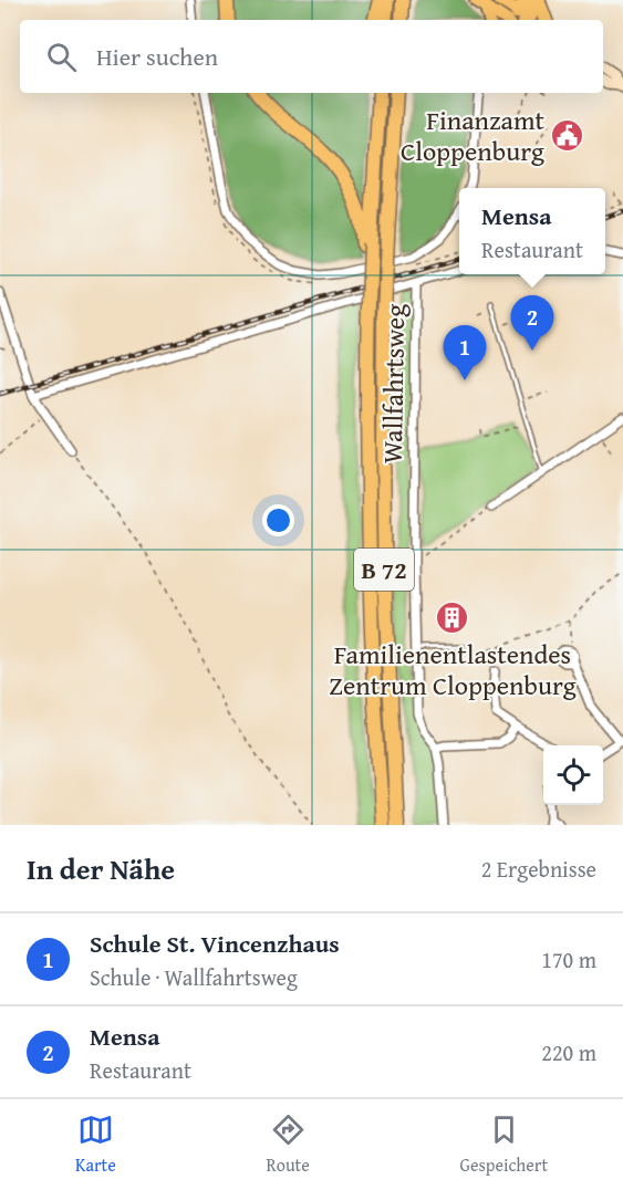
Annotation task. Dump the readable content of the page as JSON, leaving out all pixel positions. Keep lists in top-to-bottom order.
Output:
{
  "streets": {
    "highway": ["B 72"],
    "street": ["Wallfahrtsweg"]
  },
  "places": {
    "public building": ["Finanzamt Cloppenburg"],
    "building": ["Familienentlastendes Zentrum Cloppenburg"]
  },
  "page": {
    "search": "Hier suchen",
    "popup": ["Mensa", "Restaurant"],
    "pins": ["2", "1"],
    "heading": ["In der Nähe", "2 Ergebnisse"],
    "list": [
      {
        "mark": "1",
        "name": "Schule St. Vincenzhaus",
        "note": "Schule · Wallfahrtsweg",
        "value": "170 m"
      },
      {
        "mark": "2",
        "name": "Mensa",
        "note": "Restaurant",
        "value": "220 m"
      }
    ],
    "nav": ["Karte", "Route", "Gespeichert"]
  }
}
